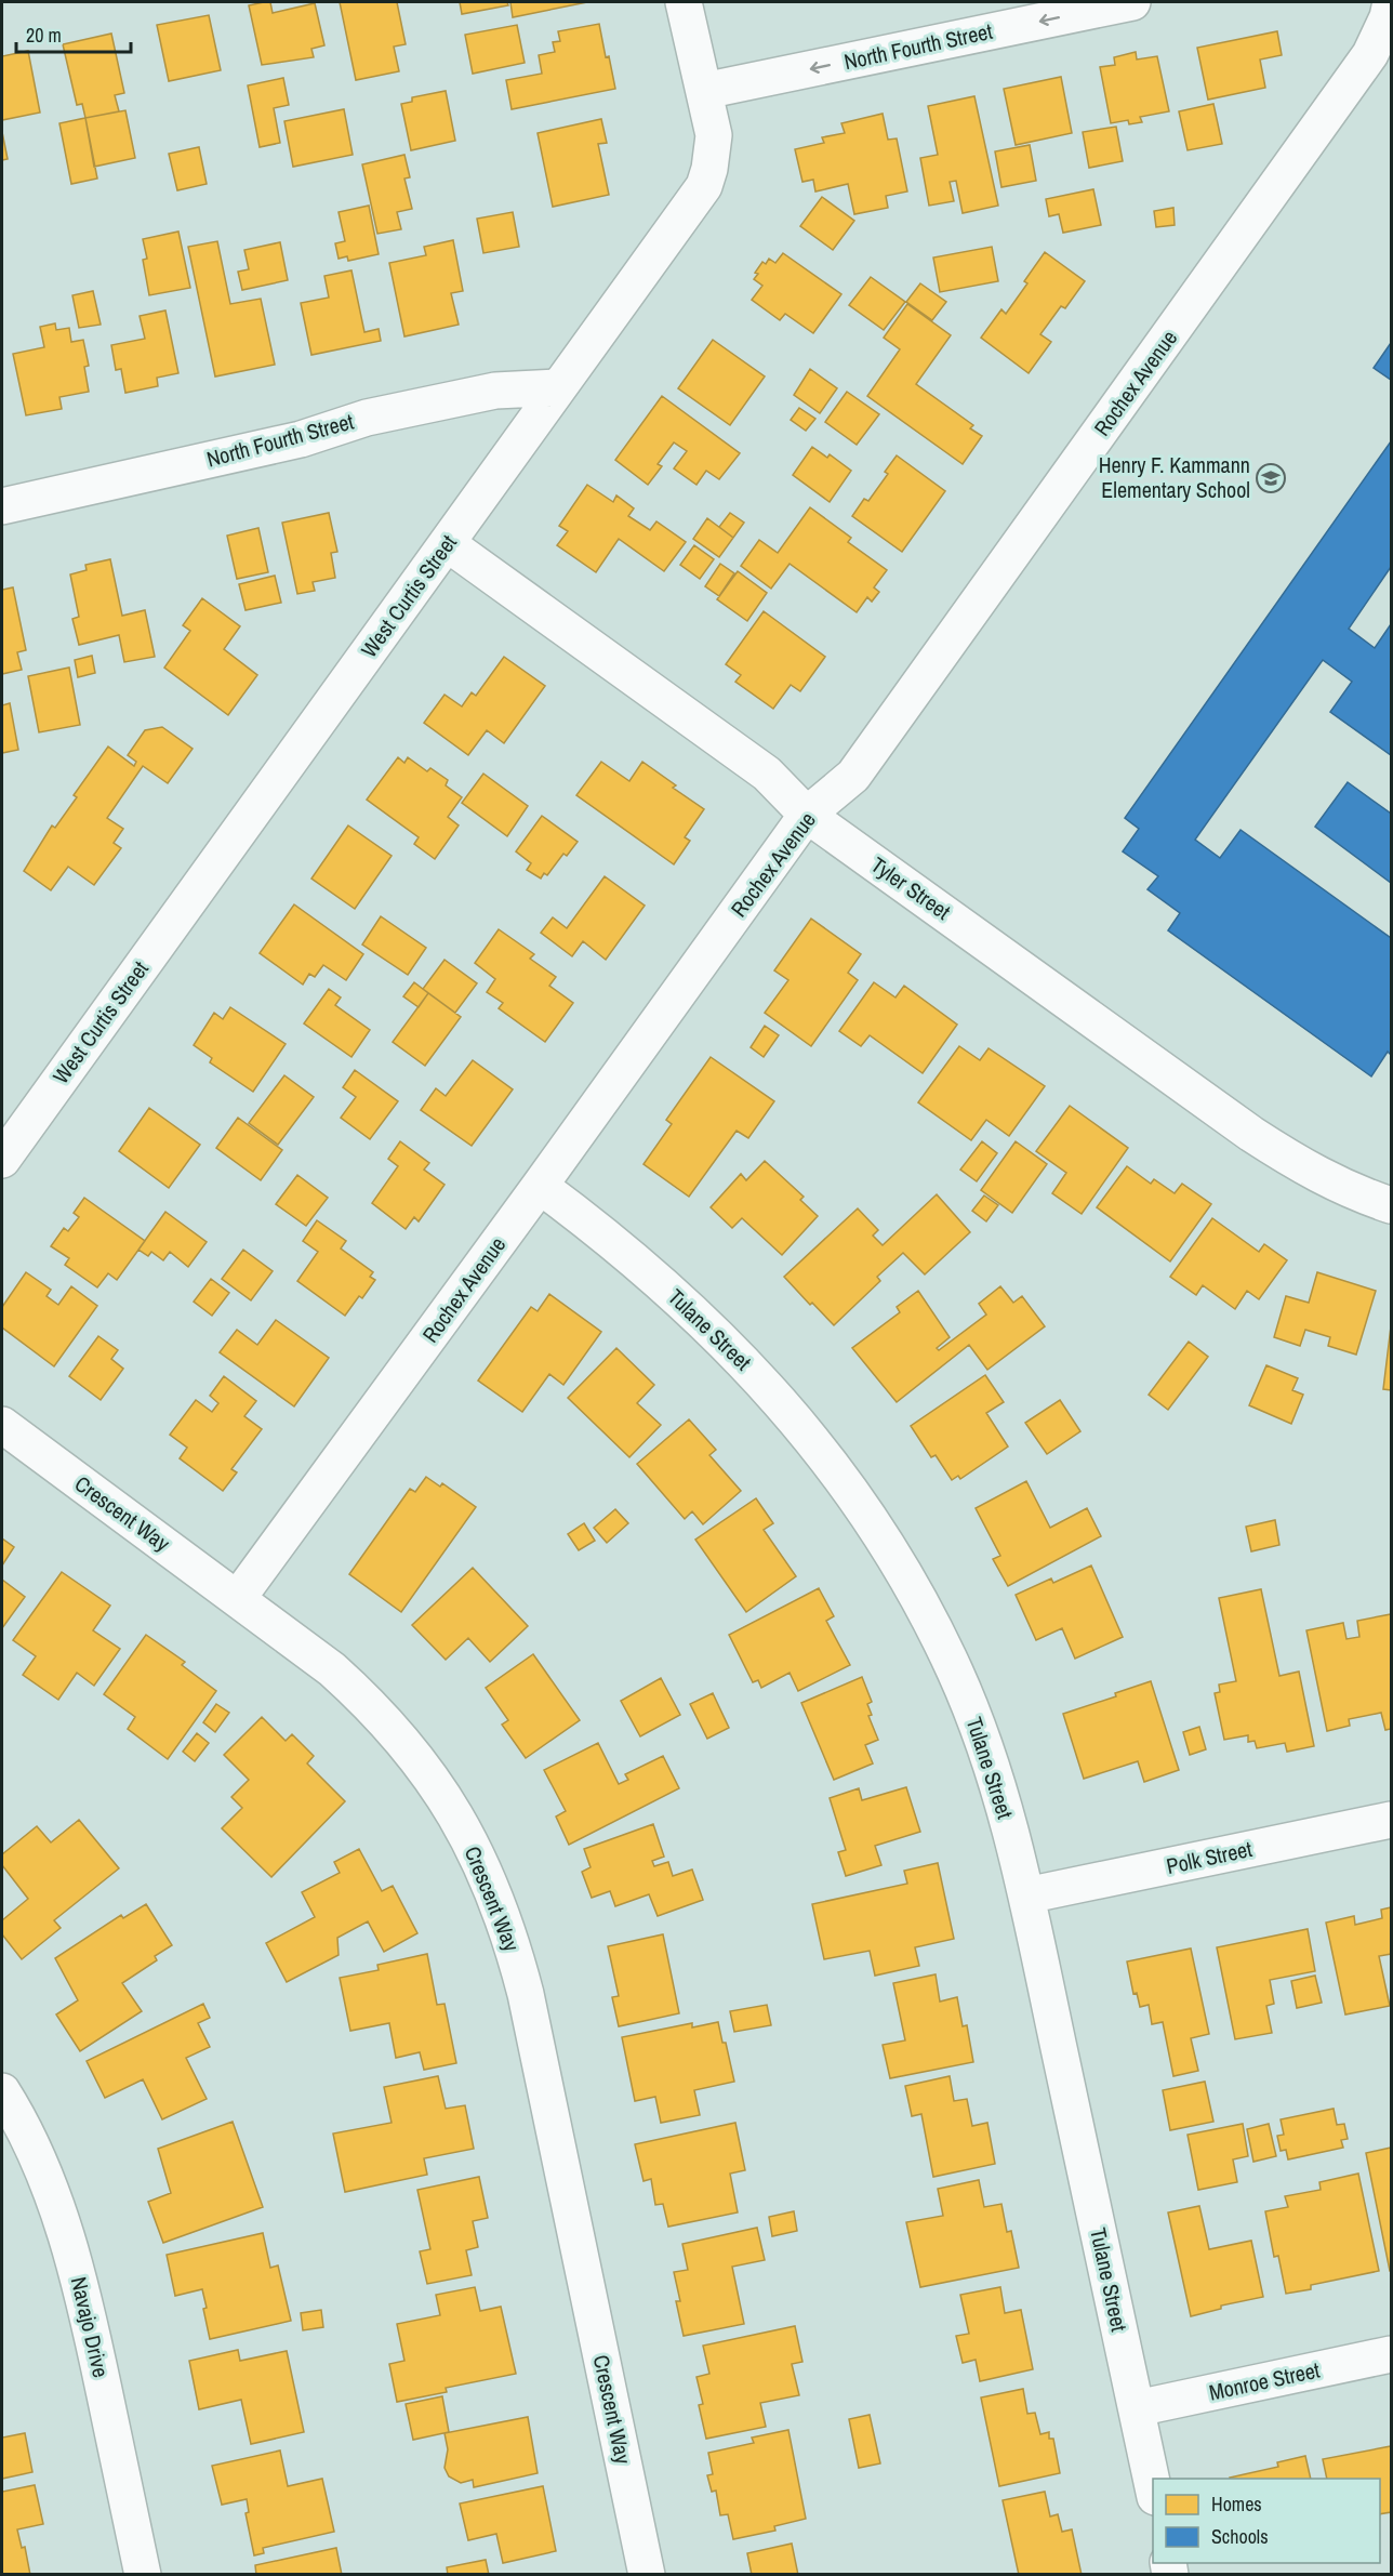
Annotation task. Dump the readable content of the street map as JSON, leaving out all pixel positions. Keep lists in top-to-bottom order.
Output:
{
  "streets": {
    "street": [
      "North Fourth Street",
      "Rochex Avenue",
      "West Curtis Street",
      "Tyler Street",
      "Tulane Street",
      "Crescent Way",
      "Polk Street",
      "Navajo Drive",
      "Monroe Street"
    ]
  },
  "crossings": [
    ["North Fourth Street", "West Curtis Street"],
    ["Rochex Avenue", "Tyler Street"],
    ["Rochex Avenue", "Tulane Street"],
    ["Rochex Avenue", "Crescent Way"],
    ["West Curtis Street", "Tyler Street"],
    ["Tulane Street", "Polk Street"],
    ["Tulane Street", "Monroe Street"]
  ],
  "one_way": ["North Fourth Street"],
  "places": {
    "school or university": ["Henry F. Kammann Elementary School"]
  },
  "legend": ["Homes", "Schools"],
  "scale_bar": "20 m"
}
